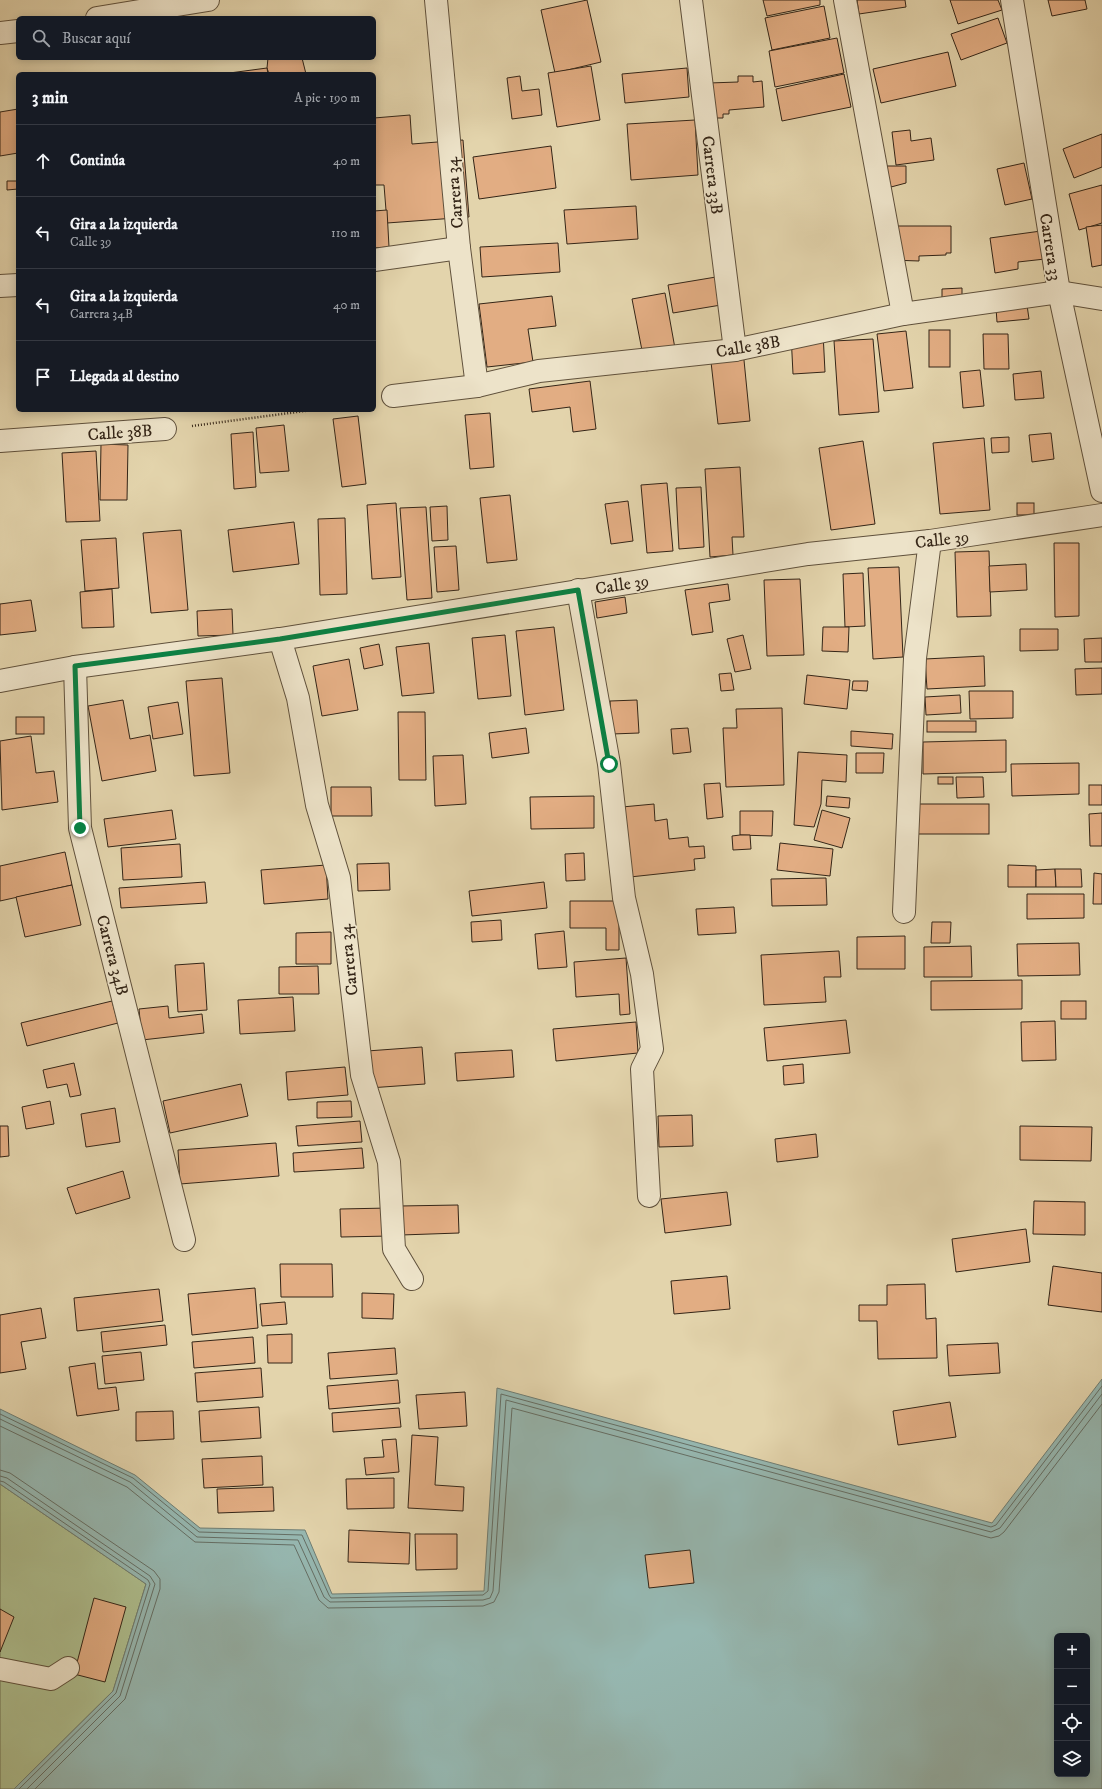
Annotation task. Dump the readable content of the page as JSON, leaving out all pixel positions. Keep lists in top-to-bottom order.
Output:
{
  "streets": {
    "street": [
      "Carrera 33B",
      "Carrera 34",
      "Carrera 33",
      "Calle 38B",
      "Calle 39",
      "Carrera 34B"
    ]
  },
  "crossings": [
    ["Carrera 33B", "Calle 38B"],
    ["Carrera 34", "Calle 38B"],
    ["Carrera 34", "Calle 39"],
    ["Carrera 33", "Calle 38B"],
    ["Calle 39", "Carrera 34B"]
  ],
  "page": {
    "search": "Buscar aquí",
    "heading": ["3 min", "A pie · 190 m"],
    "list": [
      ["Continúa", "40 m"],
      ["Gira a la izquierda", "Calle 39", "110 m"],
      ["Gira a la izquierda", "Carrera 34B", "40 m"],
      "Llegada al destino"
    ],
    "map_buttons": ["+", "−"]
  }
}
